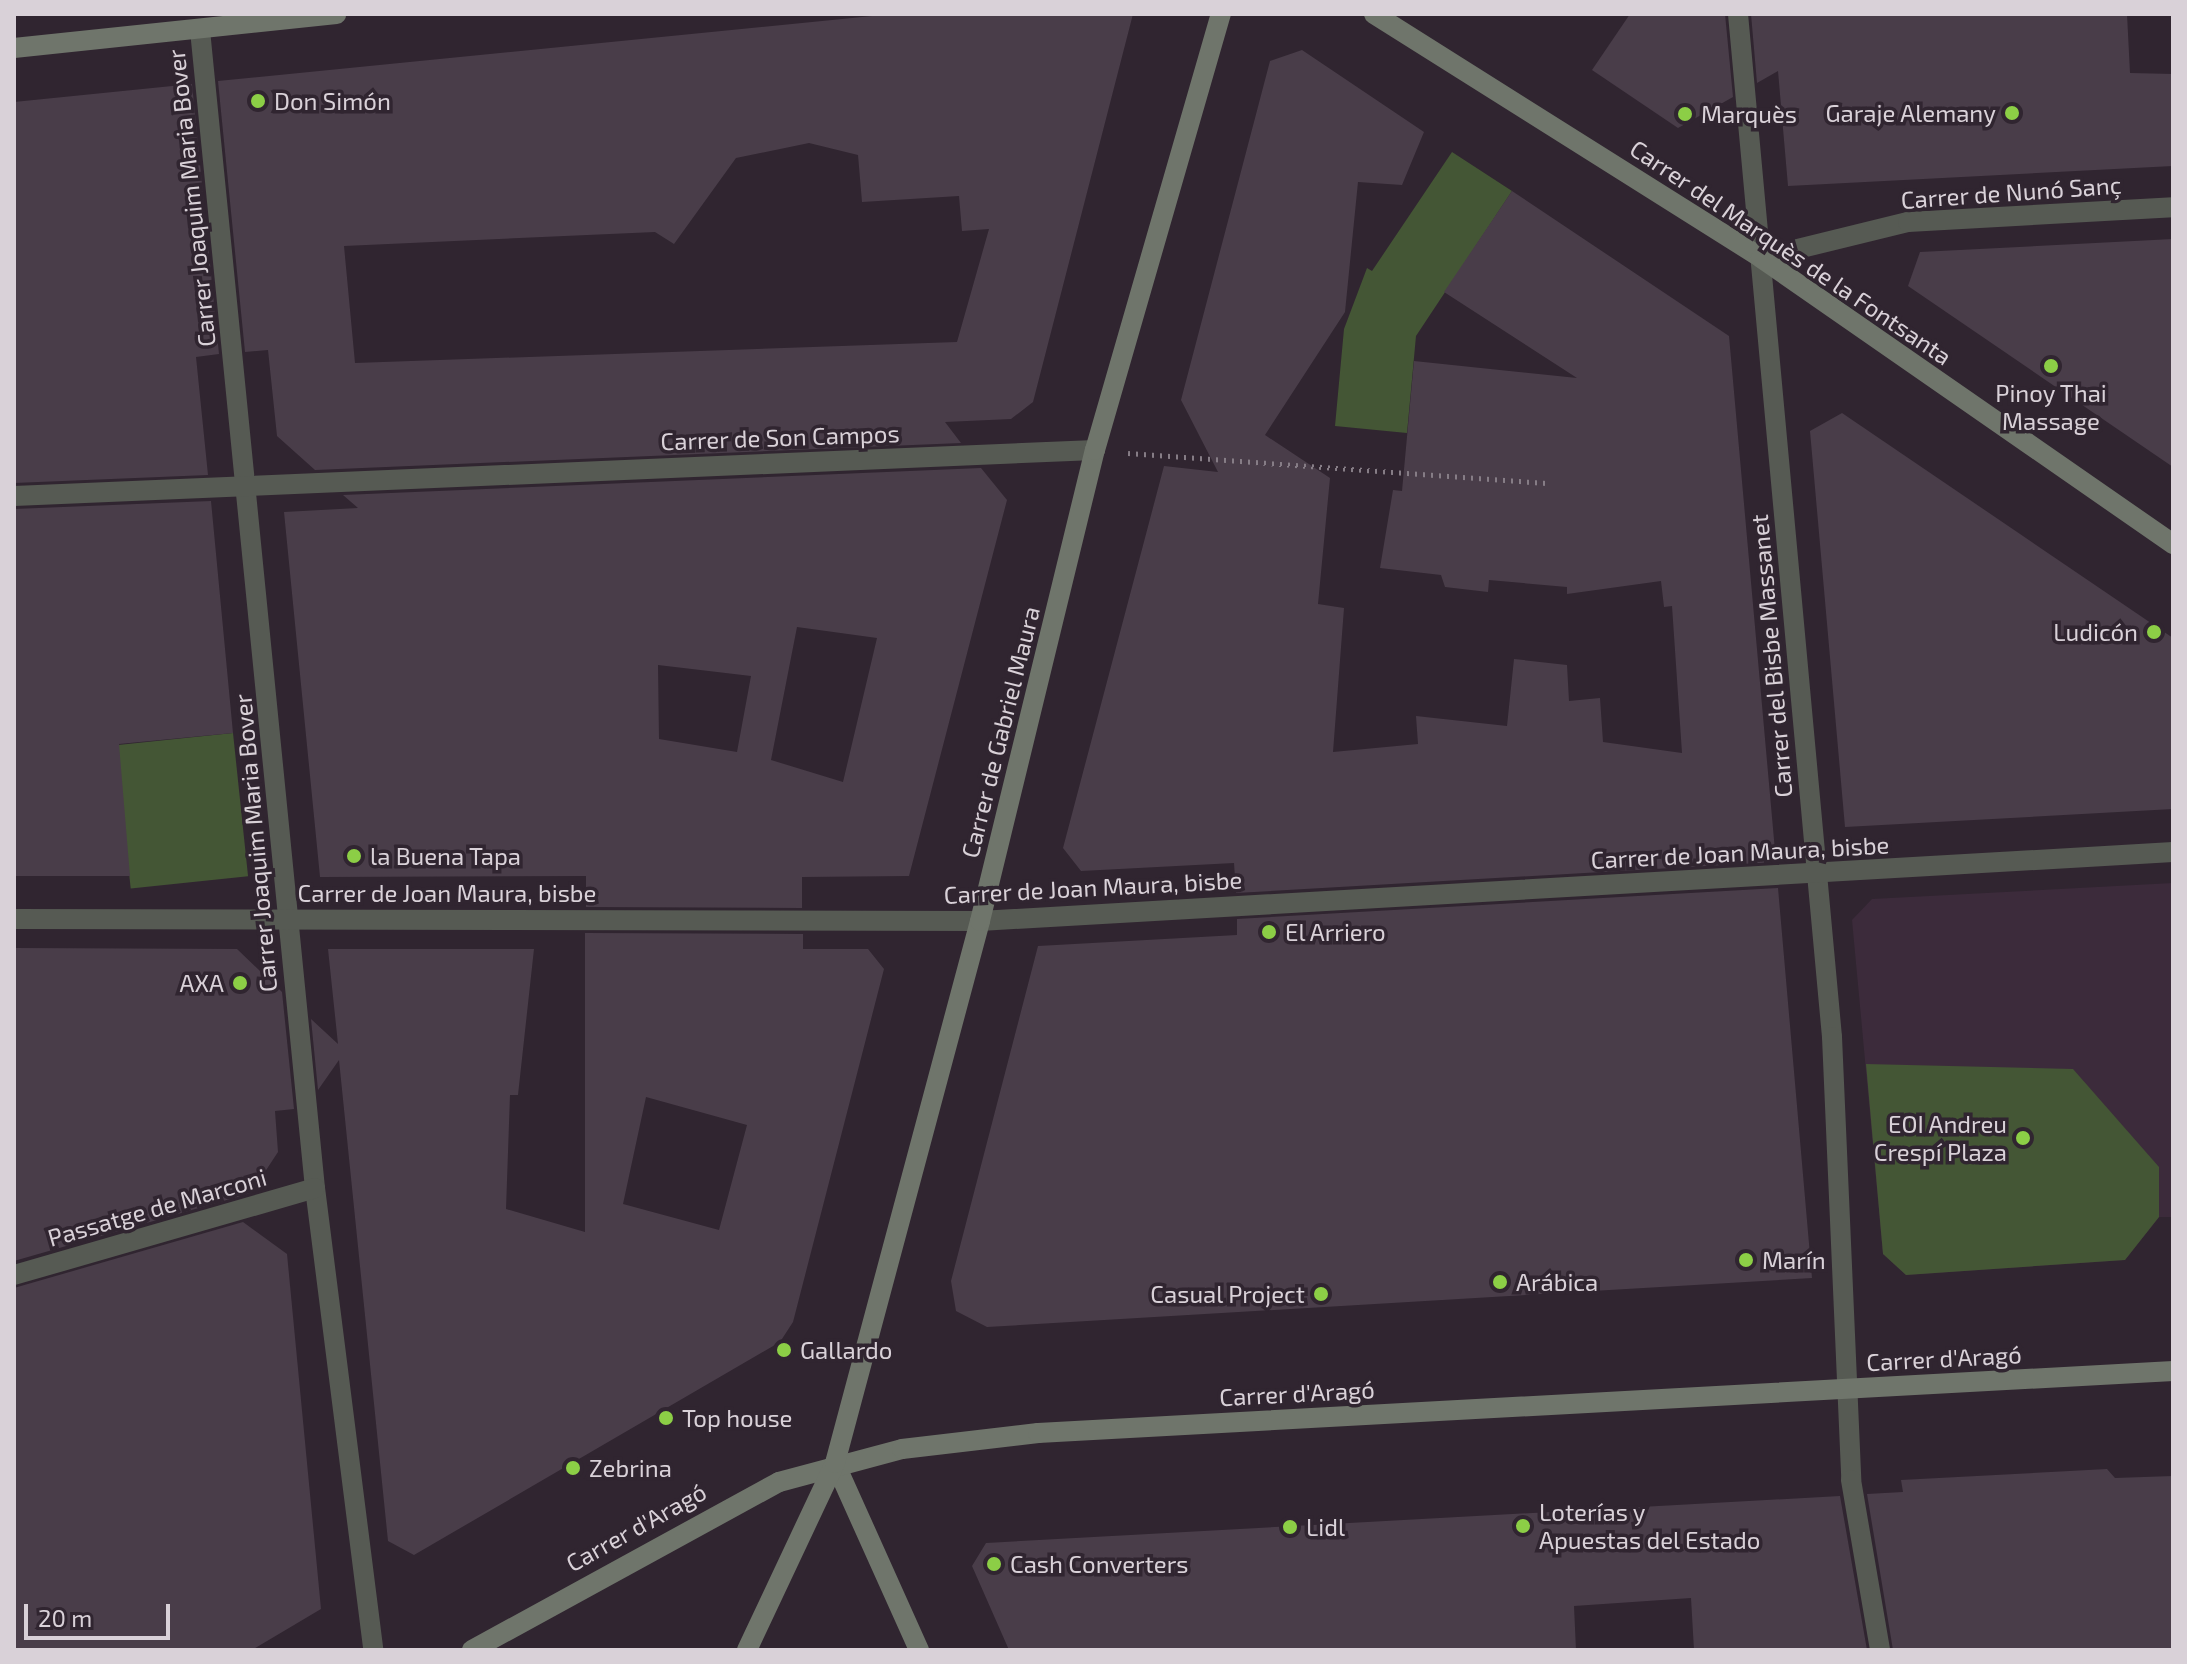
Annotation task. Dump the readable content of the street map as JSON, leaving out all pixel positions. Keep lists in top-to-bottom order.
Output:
{
  "streets": {
    "street": [
      "Carrer de Nunó Sanç",
      "Carrer Joaquim Maria Bover",
      "Carrer del Marquès de la Fontsanta",
      "Carrer de Son Campos",
      "Carrer del Bisbe Massanet",
      "Carrer de Gabriel Maura",
      "Carrer de Joan Maura, bisbe",
      "Passatge de Marconi",
      "Carrer d'Aragó"
    ]
  },
  "crossings": [
    ["Carrer de Nunó Sanç", "Carrer del Marquès de la Fontsanta"],
    ["Carrer de Nunó Sanç", "Carrer del Bisbe Massanet"],
    ["Carrer Joaquim Maria Bover", "Carrer de Son Campos"],
    ["Carrer Joaquim Maria Bover", "Carrer de Joan Maura, bisbe"],
    ["Carrer Joaquim Maria Bover", "Passatge de Marconi"],
    ["Carrer del Marquès de la Fontsanta", "Carrer del Bisbe Massanet"],
    ["Carrer de Son Campos", "Carrer de Gabriel Maura"],
    ["Carrer del Bisbe Massanet", "Carrer de Joan Maura, bisbe"],
    ["Carrer del Bisbe Massanet", "Carrer d'Aragó"],
    ["Carrer de Gabriel Maura", "Carrer de Joan Maura, bisbe"],
    ["Carrer de Gabriel Maura", "Carrer d'Aragó"]
  ],
  "places": [
    "Don Simón",
    "Garaje Alemany",
    "Marquès",
    "Pinoy Thai Massage",
    "Ludicón",
    "la Buena Tapa",
    "El Arriero",
    "AXA",
    "EOI Andreu Crespí Plaza",
    "Marín",
    "Arábica",
    "Casual Project",
    "Gallardo",
    "Top house",
    "Zebrina",
    "Loterías y Apuestas del Estado",
    "Lidl",
    "Cash Converters"
  ],
  "scale_bar": "20 m"
}
